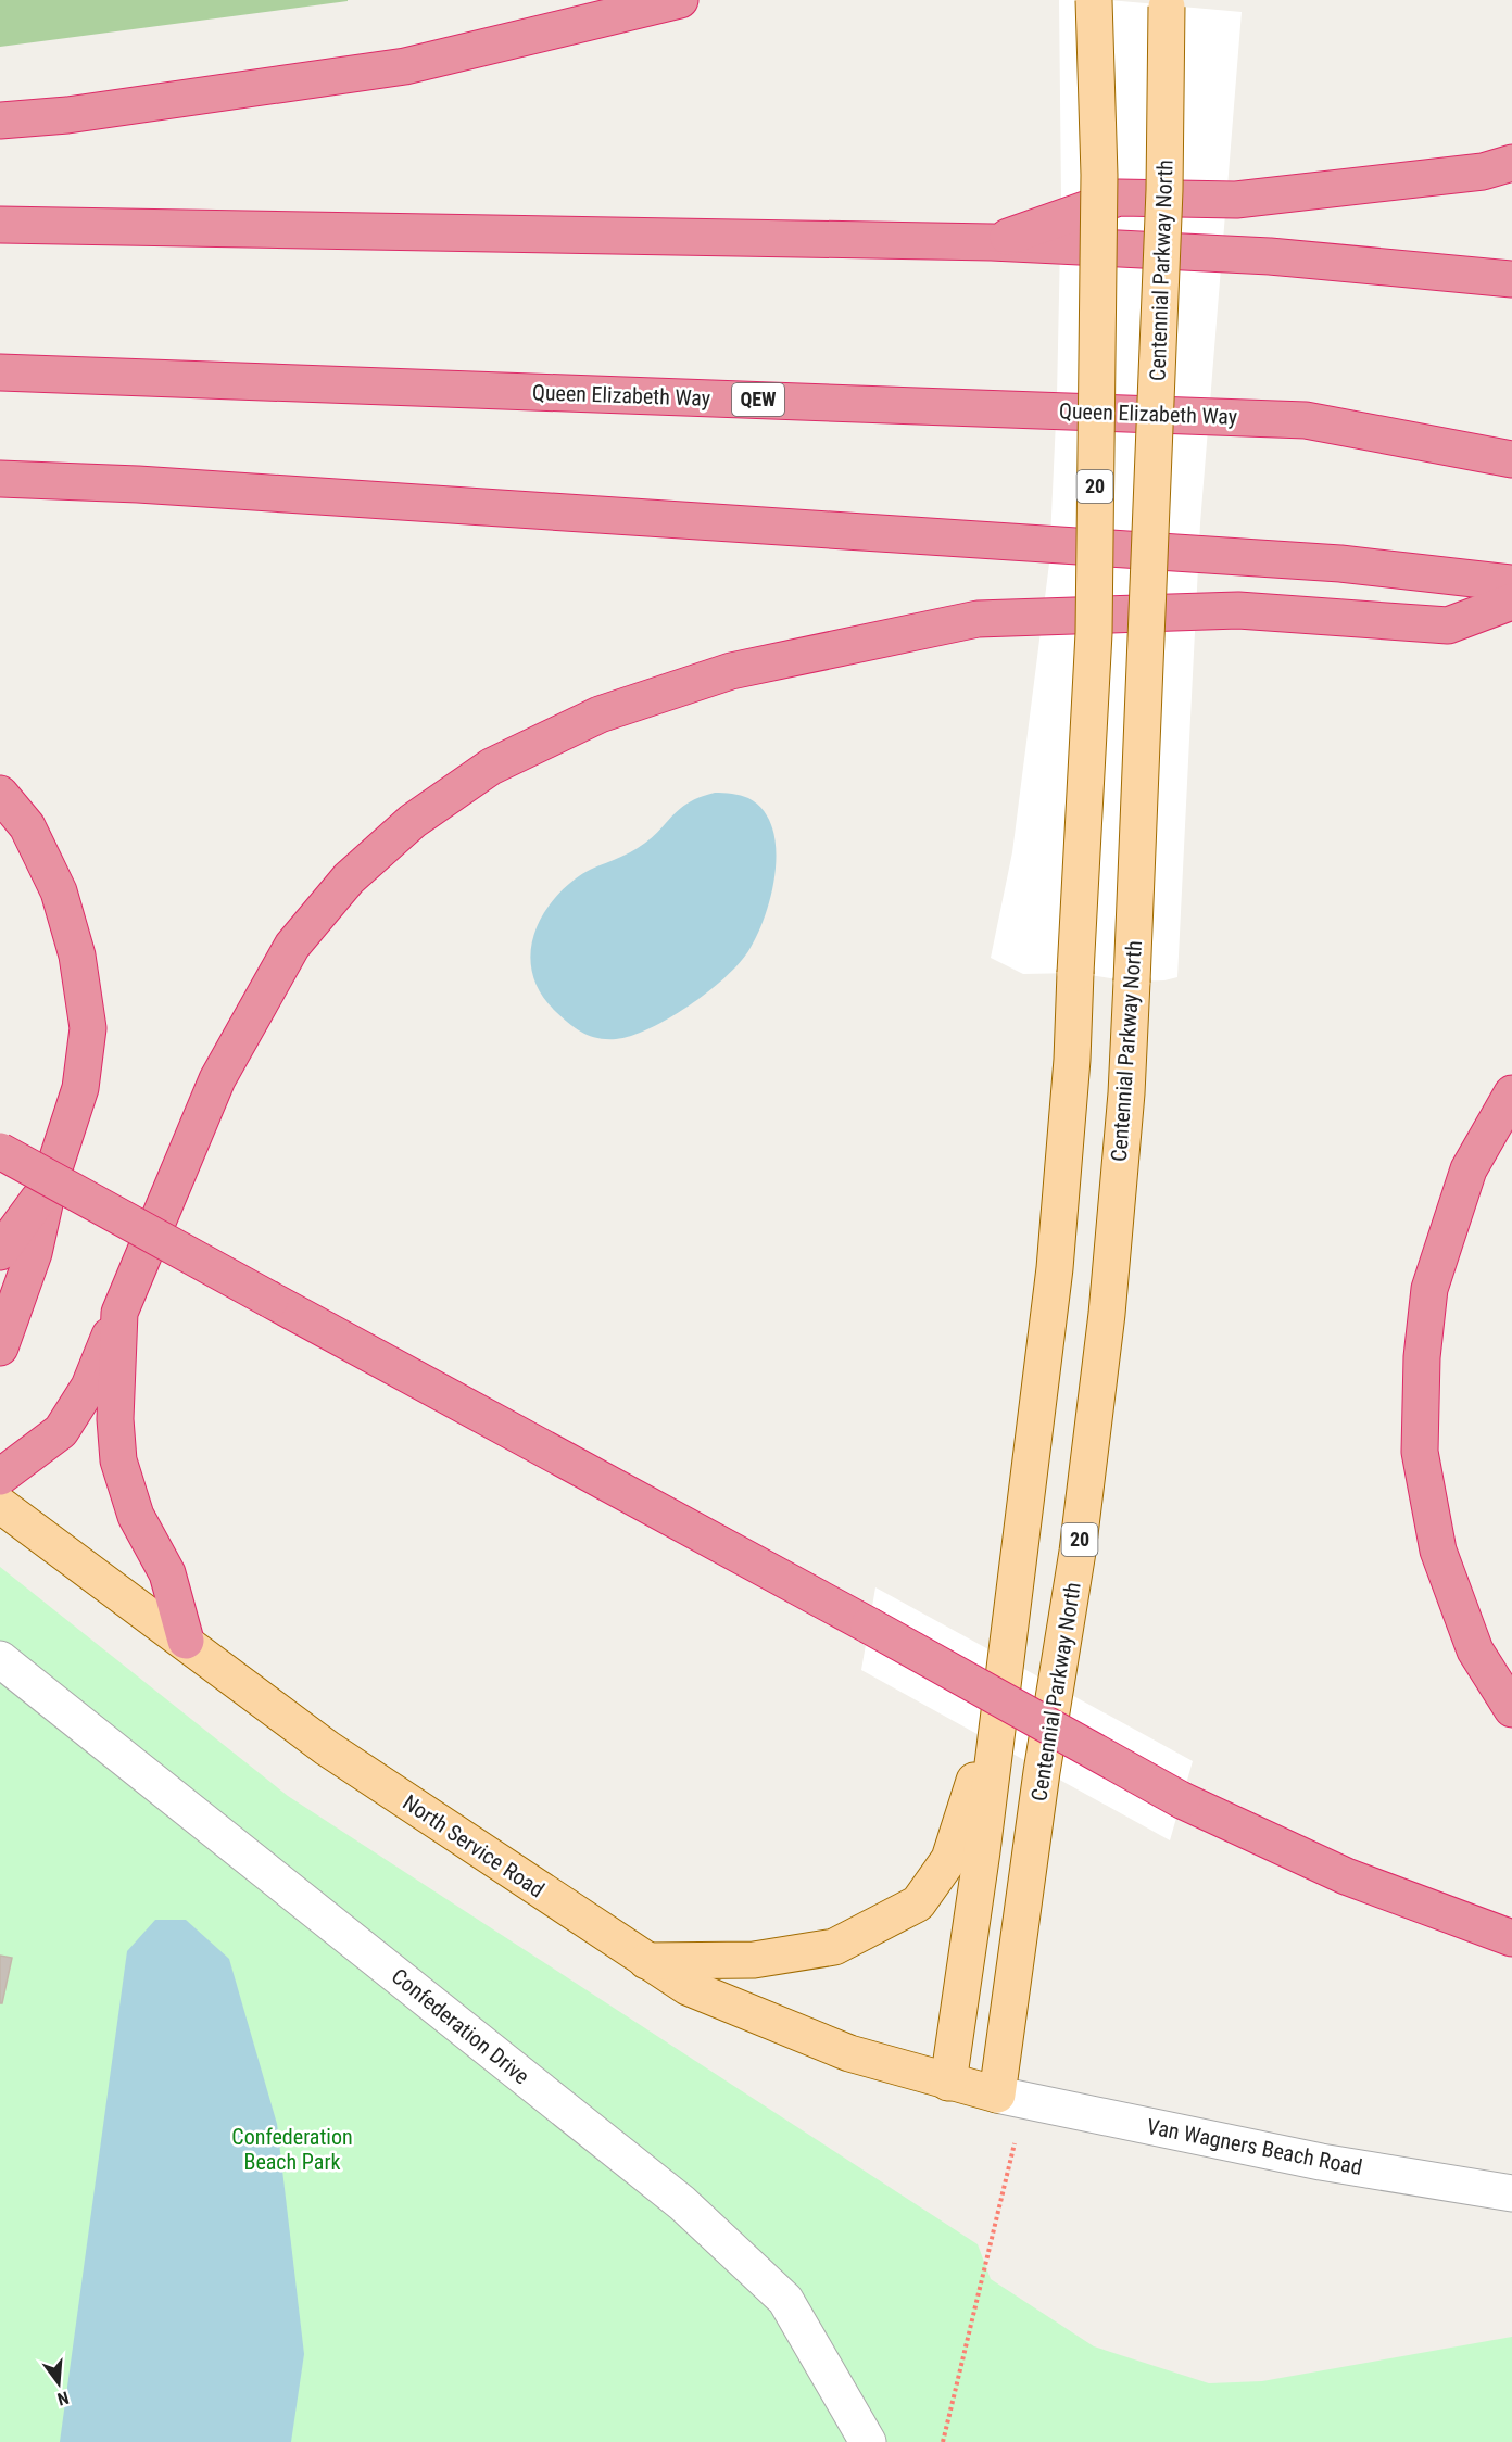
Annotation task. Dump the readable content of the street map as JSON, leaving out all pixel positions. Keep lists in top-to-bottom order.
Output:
{
  "streets": {
    "highway": ["Queen Elizabeth Way", "QEW"],
    "main road": ["Centennial Parkway North", "20", "North Service Road"],
    "street": ["Confederation Drive", "Van Wagners Beach Road"]
  },
  "crossings": [
    ["Centennial Parkway North", "North Service Road"],
    ["Centennial Parkway North", "Van Wagners Beach Road"],
    ["20", "North Service Road"],
    ["North Service Road", "Van Wagners Beach Road"]
  ],
  "parks": ["Confederation Beach Park"],
  "north": "bottom"
}
